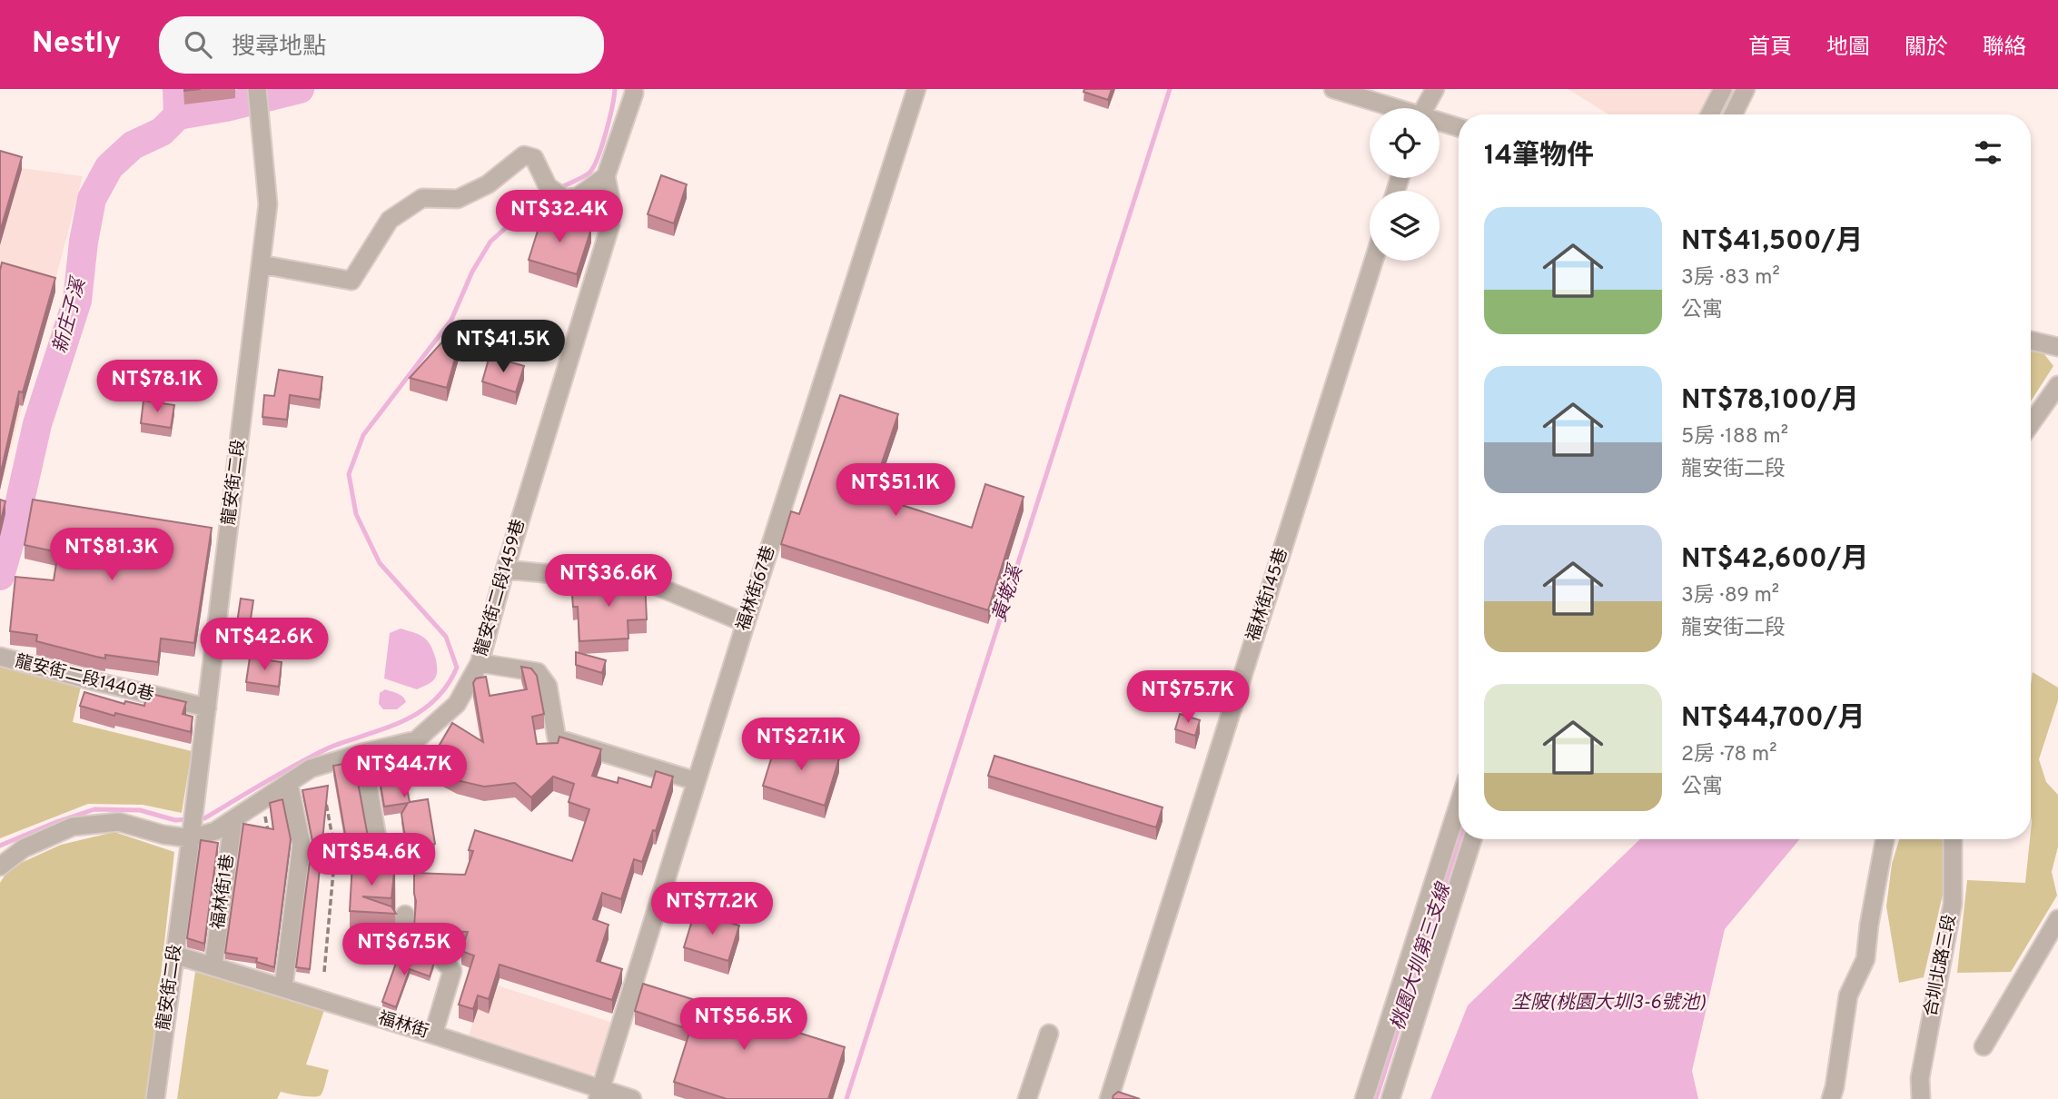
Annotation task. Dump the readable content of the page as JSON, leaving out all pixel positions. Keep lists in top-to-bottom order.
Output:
{
  "streets": {
    "street": [
      "龍安街二段",
      "龍安街二段1459巷",
      "福林街67巷",
      "福林街145巷",
      "龍安街二段1440巷",
      "福林街1巷",
      "合圳北路三段",
      "福林街"
    ]
  },
  "crossings": [
    ["龍安街二段", "龍安街二段1459巷"],
    ["龍安街二段", "龍安街二段1440巷"],
    ["龍安街二段", "福林街"],
    ["龍安街二段1459巷", "福林街1巷"],
    ["福林街67巷", "福林街"],
    ["福林街1巷", "福林街"]
  ],
  "water": [
    "新庄子溪",
    "黃墘溪",
    "桃園大圳第三支線",
    "坔陂(桃園大圳3-6號池)"
  ],
  "page": {
    "header": "Nestly",
    "search": "搜尋地點",
    "nav": [
      "首頁",
      "地圖",
      "關於",
      "聯絡"
    ],
    "heading": "14筆物件",
    "price": [
      "NT$32.4K",
      "NT$41.5K",
      "NT$78.1K",
      "NT$51.1K",
      "NT$81.3K",
      "NT$36.6K",
      "NT$42.6K",
      "NT$75.7K",
      "NT$27.1K",
      "NT$44.7K",
      "NT$54.6K",
      "NT$77.2K",
      "NT$67.5K",
      "NT$56.5K"
    ],
    "list": [
      {
        "name": "NT$41,500/月",
        "note": "3房 · 83 m² · 公寓"
      },
      {
        "name": "NT$78,100/月",
        "note": "5房 · 188 m² · 龍安街二段"
      },
      {
        "name": "NT$42,600/月",
        "note": "3房 · 89 m² · 龍安街二段"
      },
      {
        "name": "NT$44,700/月",
        "note": "2房 · 78 m² · 公寓"
      }
    ]
  }
}
